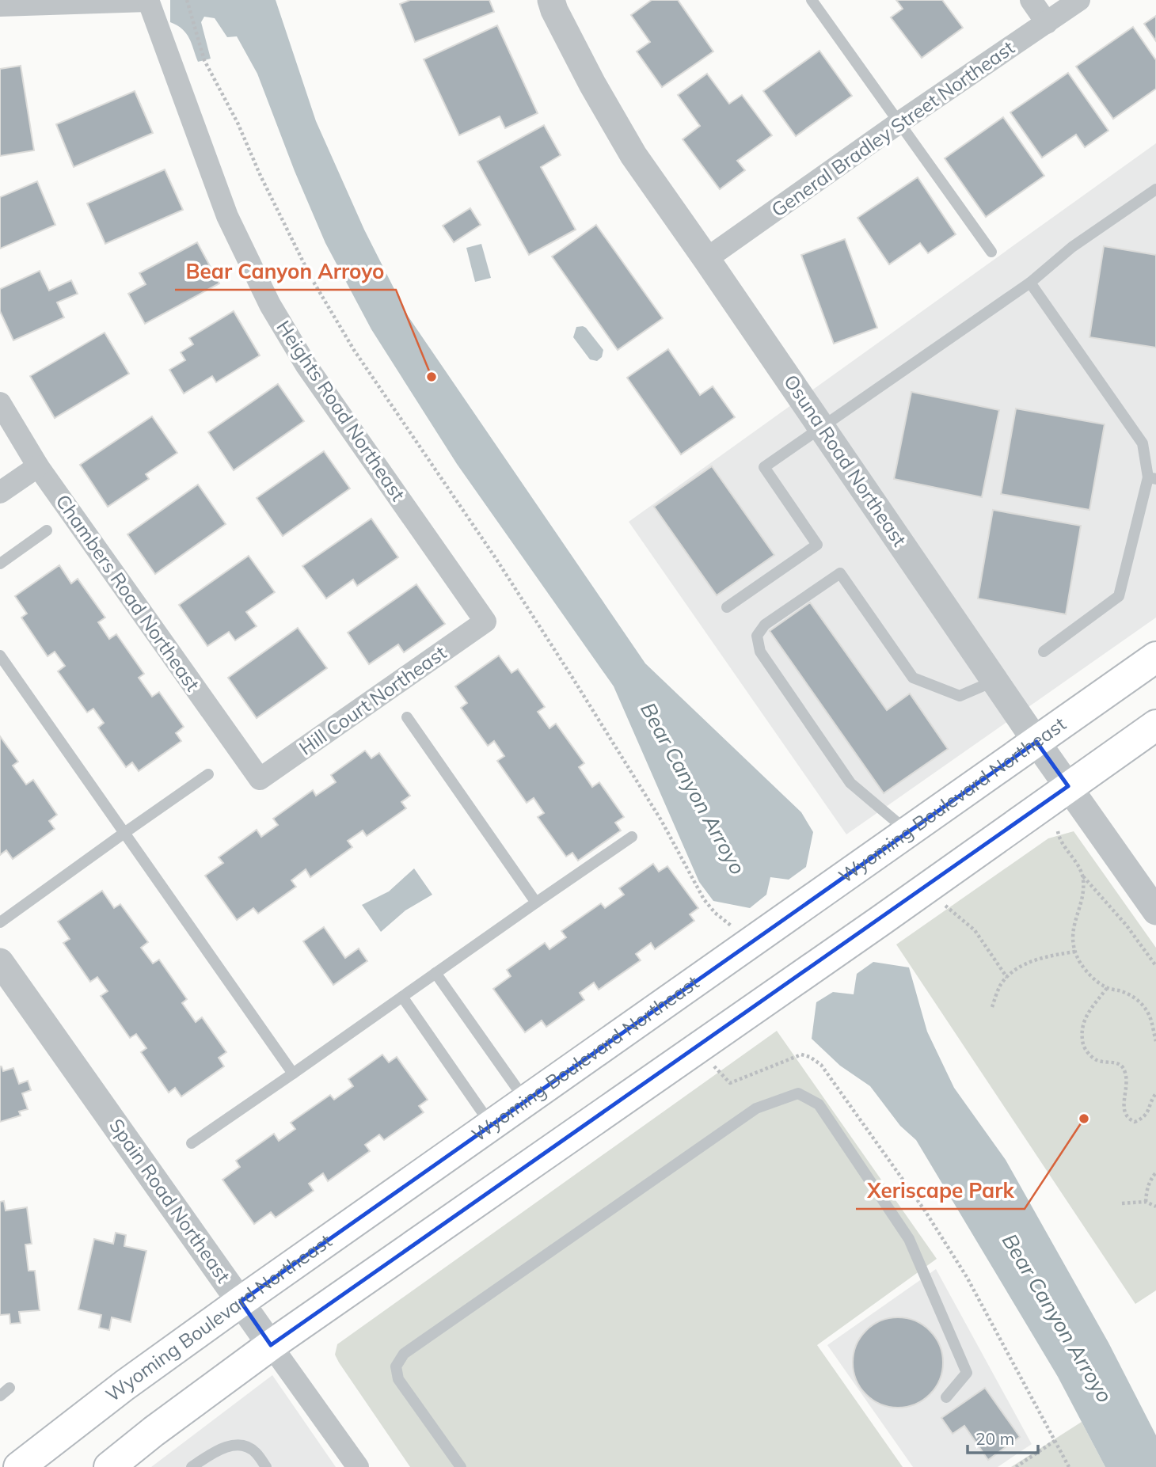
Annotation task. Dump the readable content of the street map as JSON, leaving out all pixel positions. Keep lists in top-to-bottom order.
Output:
{
  "streets": {
    "main road": ["Wyoming Boulevard Northeast"],
    "street": [
      "General Bradley Street Northeast",
      "Heights Road Northeast",
      "Osuna Road Northeast",
      "Chambers Road Northeast",
      "Hill Court Northeast",
      "Spain Road Northeast"
    ]
  },
  "crossings": [
    ["General Bradley Street Northeast", "Osuna Road Northeast"],
    ["Heights Road Northeast", "Hill Court Northeast"],
    ["Osuna Road Northeast", "Wyoming Boulevard Northeast"],
    ["Chambers Road Northeast", "Hill Court Northeast"],
    ["Wyoming Boulevard Northeast", "Spain Road Northeast"]
  ],
  "water": ["Bear Canyon Arroyo"],
  "places": ["Bear Canyon Arroyo", "Xeriscape Park"],
  "scale_bar": "20 m"
}
